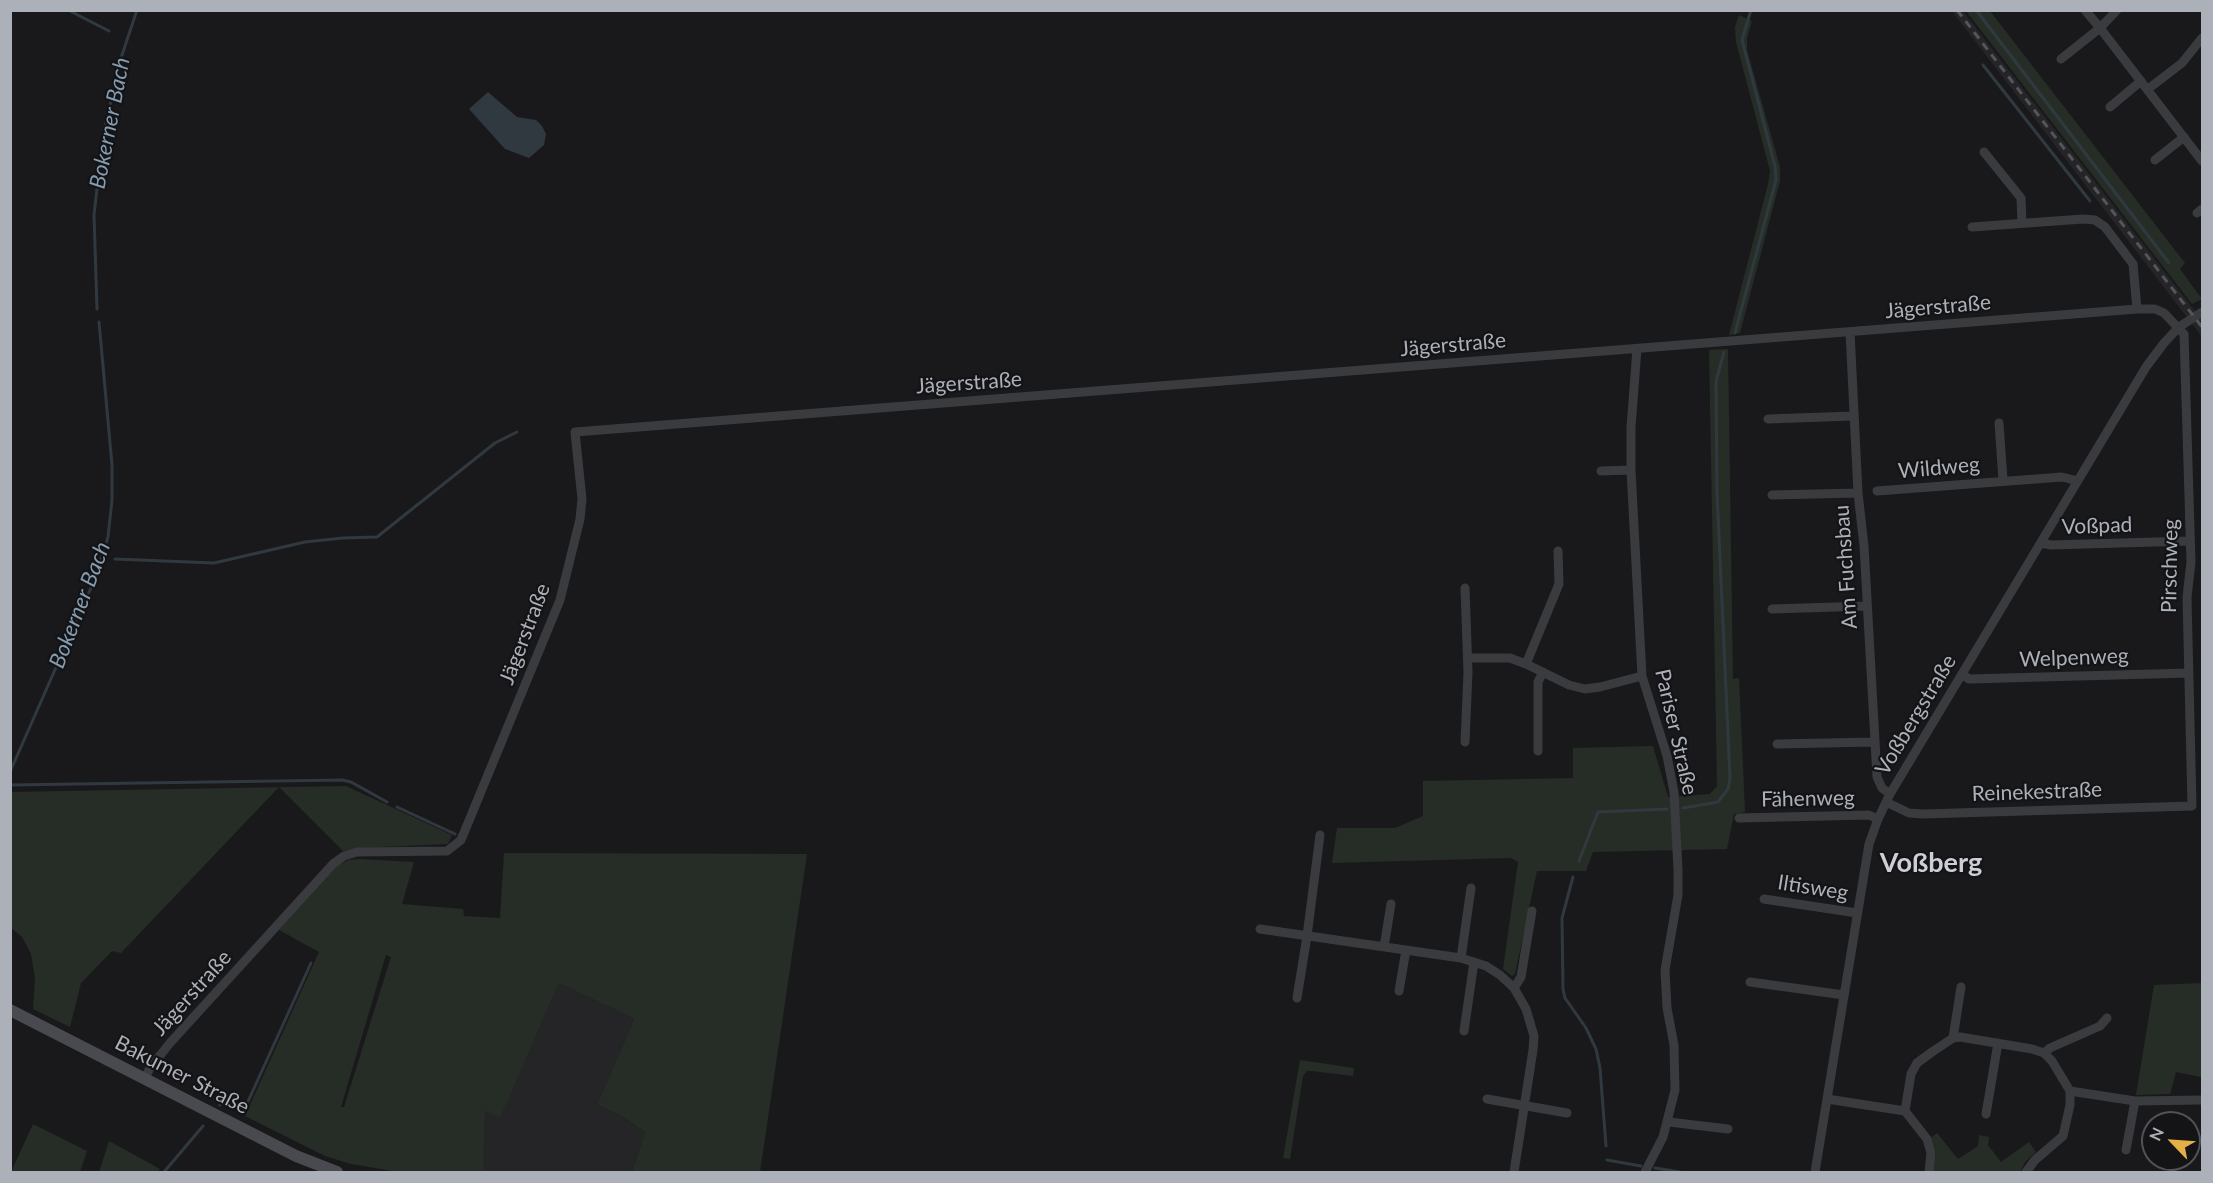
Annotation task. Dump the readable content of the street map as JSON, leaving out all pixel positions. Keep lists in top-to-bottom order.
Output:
{
  "streets": {
    "main road": ["Bakumer Straße"],
    "street": [
      "Jägerstraße",
      "Wildweg",
      "Voßpad",
      "Pirschweg",
      "Am Fuchsbau",
      "Welpenweg",
      "Voßbergstraße",
      "Pariser Straße",
      "Reinekestraße",
      "Fähenweg",
      "Iltisweg"
    ]
  },
  "crossings": [
    ["Jägerstraße", "Pirschweg"],
    ["Jägerstraße", "Am Fuchsbau"],
    ["Jägerstraße", "Voßbergstraße"],
    ["Jägerstraße", "Pariser Straße"],
    ["Jägerstraße", "Bakumer Straße"],
    ["Wildweg", "Voßbergstraße"],
    ["Voßpad", "Pirschweg"],
    ["Voßpad", "Voßbergstraße"],
    ["Pirschweg", "Welpenweg"],
    ["Pirschweg", "Voßbergstraße"],
    ["Pirschweg", "Reinekestraße"],
    ["Am Fuchsbau", "Voßbergstraße"],
    ["Am Fuchsbau", "Reinekestraße"],
    ["Welpenweg", "Voßbergstraße"],
    ["Voßbergstraße", "Reinekestraße"],
    ["Voßbergstraße", "Fähenweg"],
    ["Voßbergstraße", "Iltisweg"]
  ],
  "districts": ["Voßberg"],
  "water": ["Bokerner Bach"],
  "north": "top left"
}
